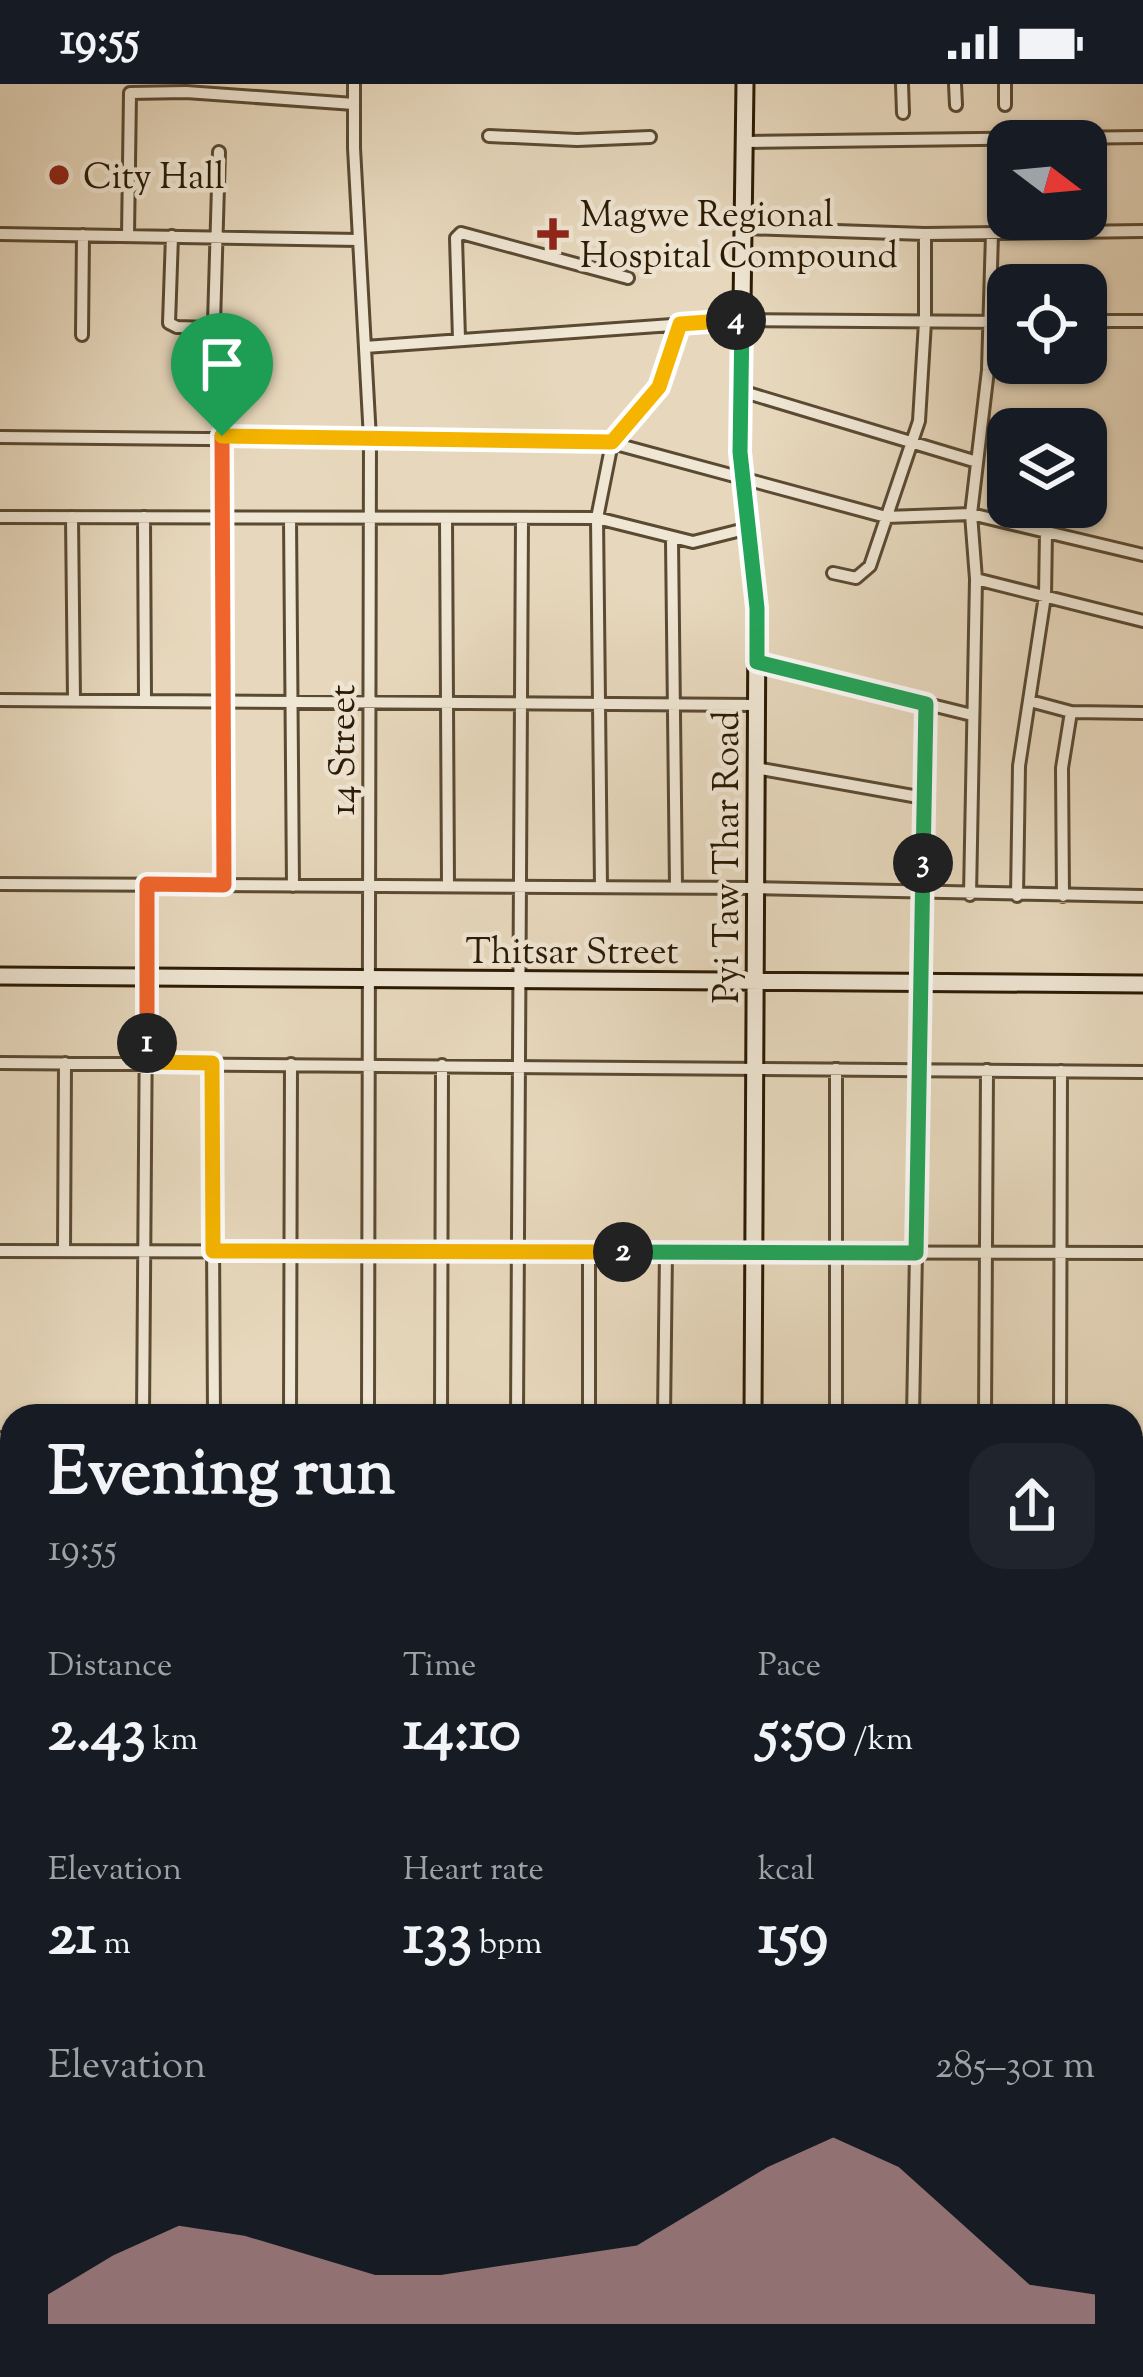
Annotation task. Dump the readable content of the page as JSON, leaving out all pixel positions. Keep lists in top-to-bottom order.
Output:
{
  "streets": {
    "street": ["14 Street", "Pyi Taw Thar Road", "Thitsar Street"]
  },
  "crossings": [
    ["14 Street", "Thitsar Street"],
    ["Pyi Taw Thar Road", "Thitsar Street"]
  ],
  "places": {
    "other": ["City Hall"],
    "health": ["Magwe Regional Hospital Compound"]
  },
  "north": "right",
  "page": {
    "status": "19:55",
    "pins": [
      "4",
      "3",
      "1",
      "2"
    ],
    "heading": ["Evening run", "19:55"],
    "stats": [
      ["Distance", "2.43 km"],
      ["Time", "14:10"],
      ["Pace", "5:50 /km"],
      ["Elevation", "21 m"],
      ["Heart rate", "133 bpm"],
      ["kcal", "159"]
    ],
    "chart": ["Elevation", "285–301 m"]
  }
}
